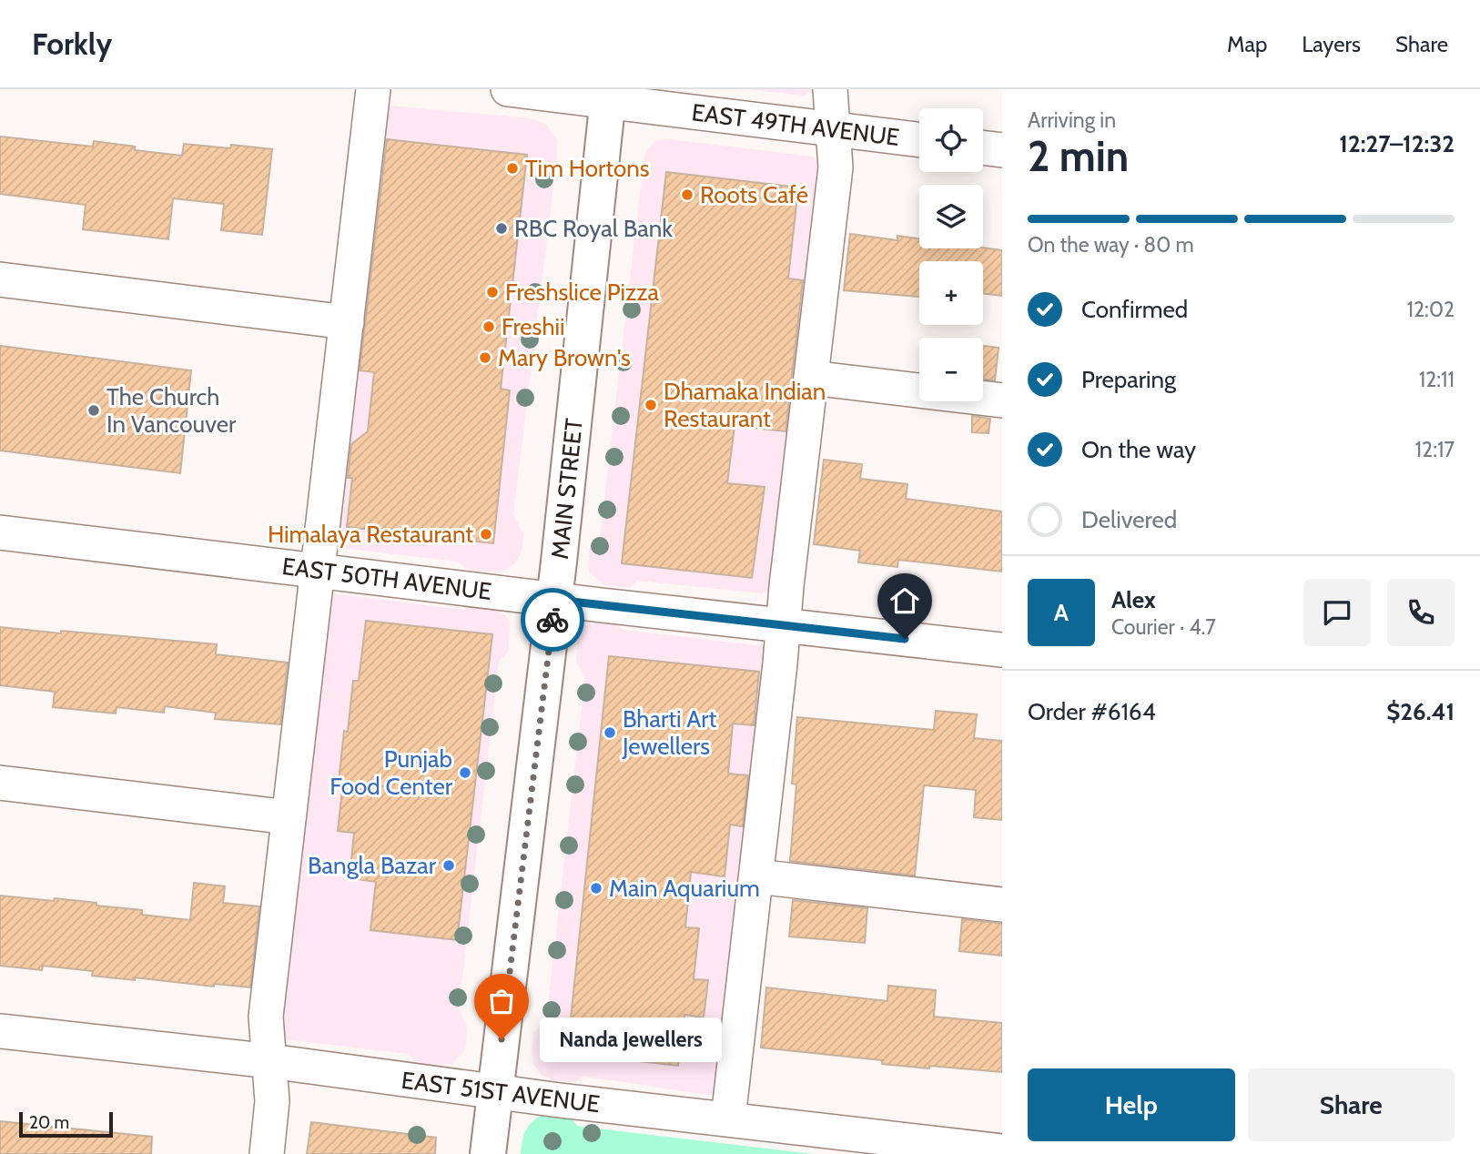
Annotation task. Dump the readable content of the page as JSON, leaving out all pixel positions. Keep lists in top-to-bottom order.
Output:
{
  "streets": {
    "main road": ["MAIN STREET"],
    "street": ["EAST 49TH AVENUE", "EAST 50TH AVENUE", "EAST 51ST AVENUE"]
  },
  "crossings": [
    ["EAST 49TH AVENUE", "MAIN STREET"],
    ["MAIN STREET", "EAST 50TH AVENUE"],
    ["MAIN STREET", "EAST 51ST AVENUE"]
  ],
  "places": [
    "Tim Hortons",
    "Roots Café",
    "RBC Royal Bank",
    "Freshslice Pizza",
    "Freshii",
    "Mary Brown's",
    "Dhamaka Indian Restaurant",
    "The Church In Vancouver",
    "Himalaya Restaurant",
    "Bharti Art Jewellers",
    "Punjab Food Center",
    "Bangla Bazar",
    "Main Aquarium",
    "Nanda Jewellers"
  ],
  "scale_bar": "20 m",
  "page": {
    "header": "Forkly",
    "nav": ["Map", "Layers", "Share"],
    "heading": ["2 min", "Arriving in", "12:27–12:32"],
    "panel": [
      "Alex",
      "Courier · 4.7",
      "Order #6164",
      "$26.41"
    ],
    "map_buttons": ["+", "−"],
    "bar": "On the way · 80 m",
    "list": [
      ["Confirmed", "12:02"],
      ["Preparing", "12:11"],
      ["On the way", "12:17"],
      "Delivered"
    ],
    "round": "A",
    "bubble": "Nanda Jewellers",
    "buttons": ["Help", "Share"],
    "scale": "20 m"
  }
}
